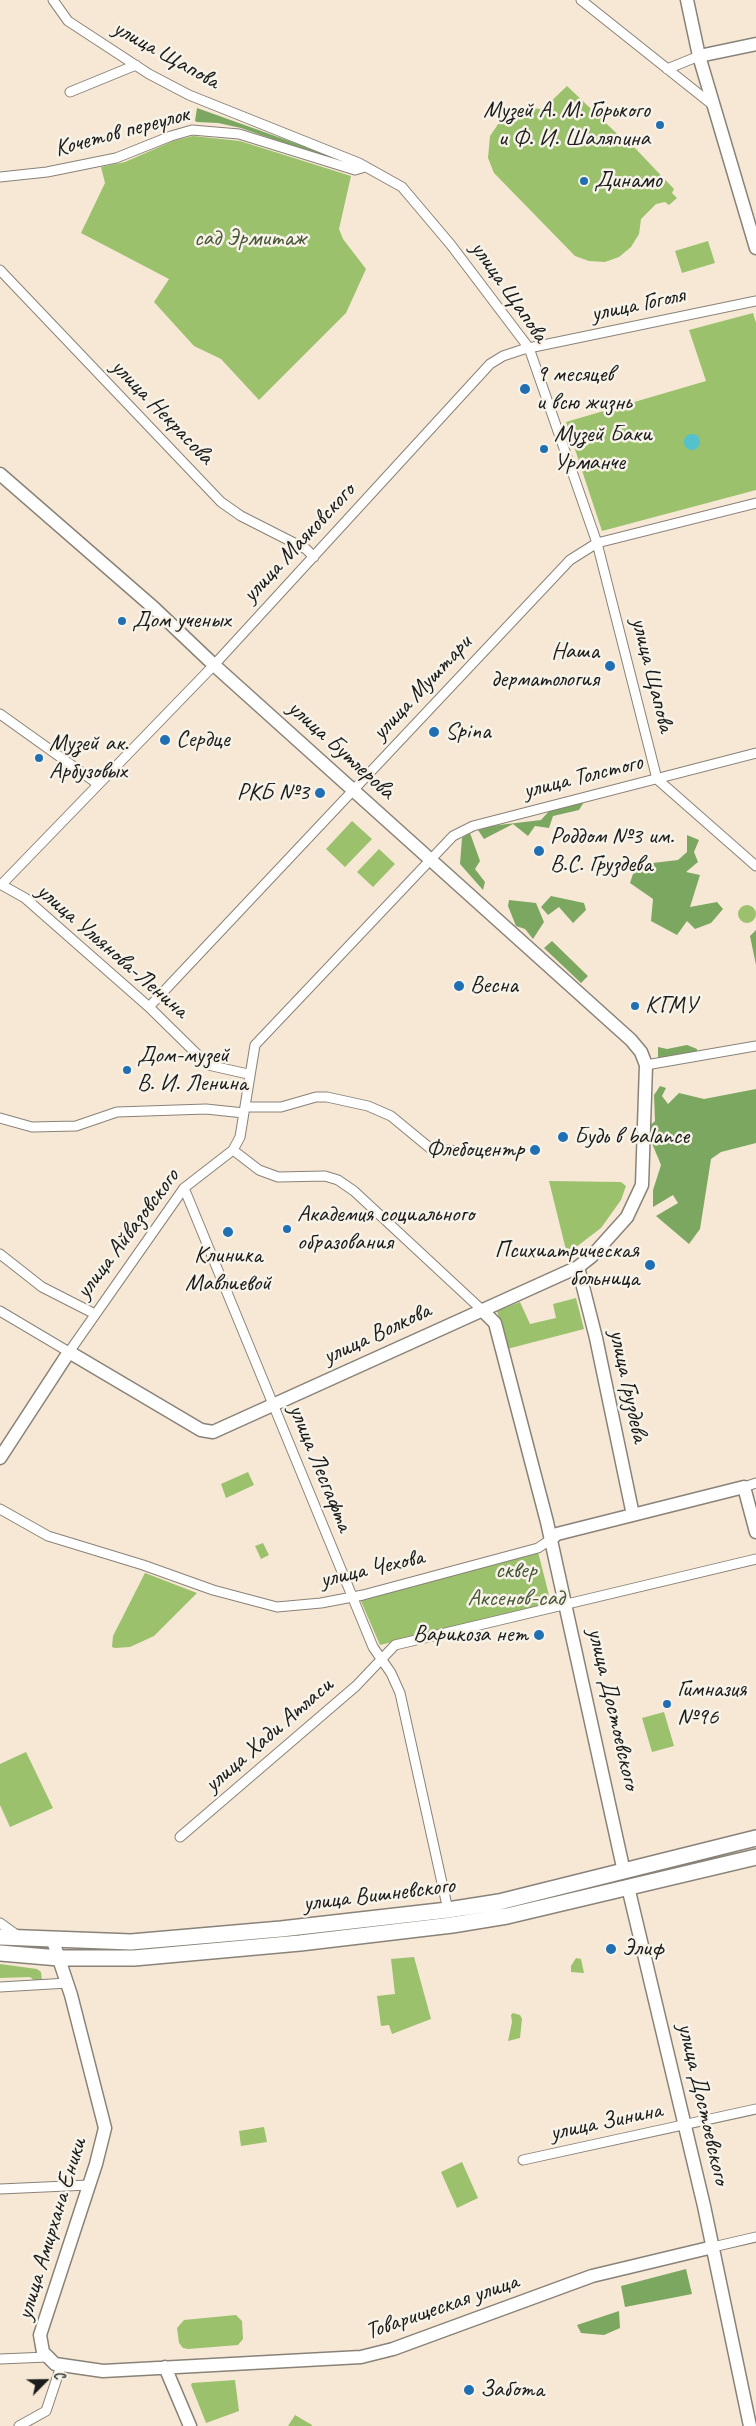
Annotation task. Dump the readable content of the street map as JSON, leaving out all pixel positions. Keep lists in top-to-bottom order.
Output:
{
  "streets": {
    "main road": [
      "улица Бутлерова",
      "улица Айвазовского",
      "улица Волкова",
      "улица Груздева",
      "улица Чехова",
      "улица Достоевского",
      "улица Вишневского",
      "улица Амирхана Еники",
      "Товарищеская улица"
    ],
    "street": [
      "улица Щапова",
      "Кочетов переулок",
      "улица Гоголя",
      "улица Некрасова",
      "улица Маяковского",
      "улица Муштари",
      "улица Толстого",
      "улица Ульянова-Ленина",
      "улица Лесгафта",
      "улица Хади Атласи",
      "улица Зинина"
    ]
  },
  "crossings": [
    ["улица Щапова", "Кочетов переулок"],
    ["улица Щапова", "улица Гоголя"],
    ["улица Щапова", "улица Маяковского"],
    ["улица Щапова", "улица Муштари"],
    ["улица Щапова", "улица Толстого"],
    ["улица Гоголя", "улица Маяковского"],
    ["улица Некрасова", "улица Маяковского"],
    ["улица Маяковского", "улица Бутлерова"],
    ["улица Маяковского", "улица Ульянова-Ленина"],
    ["улица Муштари", "улица Бутлерова"],
    ["улица Муштари", "улица Ульянова-Ленина"],
    ["улица Бутлерова", "улица Толстого"],
    ["улица Бутлерова", "улица Волкова"],
    ["улица Айвазовского", "улица Волкова"],
    ["улица Айвазовского", "улица Лесгафта"],
    ["улица Айвазовского", "улица Достоевского"],
    ["улица Волкова", "улица Груздева"],
    ["улица Волкова", "улица Лесгафта"],
    ["улица Волкова", "улица Достоевского"],
    ["улица Груздева", "улица Чехова"],
    ["улица Лесгафта", "улица Чехова"],
    ["улица Лесгафта", "улица Хади Атласи"],
    ["улица Лесгафта", "улица Вишневского"],
    ["улица Чехова", "улица Достоевского"],
    ["улица Достоевского", "улица Вишневского"],
    ["улица Достоевского", "улица Зинина"],
    ["улица Достоевского", "Товарищеская улица"],
    ["улица Вишневского", "улица Амирхана Еники"],
    ["улица Амирхана Еники", "Товарищеская улица"]
  ],
  "parks": ["сад Эрмитаж", "сквер Аксенов-сад"],
  "places": [
    "Музей А. М. Горького и Ф. И. Шаляпина",
    "Динамо",
    "9 месяцев и всю жизнь",
    "Музей Баки Урманче",
    "Дом ученых",
    "Наша дерматология",
    "Spina",
    "Сердце",
    "Музей ак. Арбузовых",
    "РКБ №3",
    "Роддом №3 им. В.С. Груздева",
    "Весна",
    "КГМУ",
    "Дом-музей В. И. Ленина",
    "Будь в balance",
    "Флебоцентр",
    "Академия социального образования",
    "Клиника Мавлиевой",
    "Психиатрическая больница",
    "Варикоза нет",
    "Гимназия №96",
    "Элиф",
    "Забота"
  ],
  "north": "top right"
}
